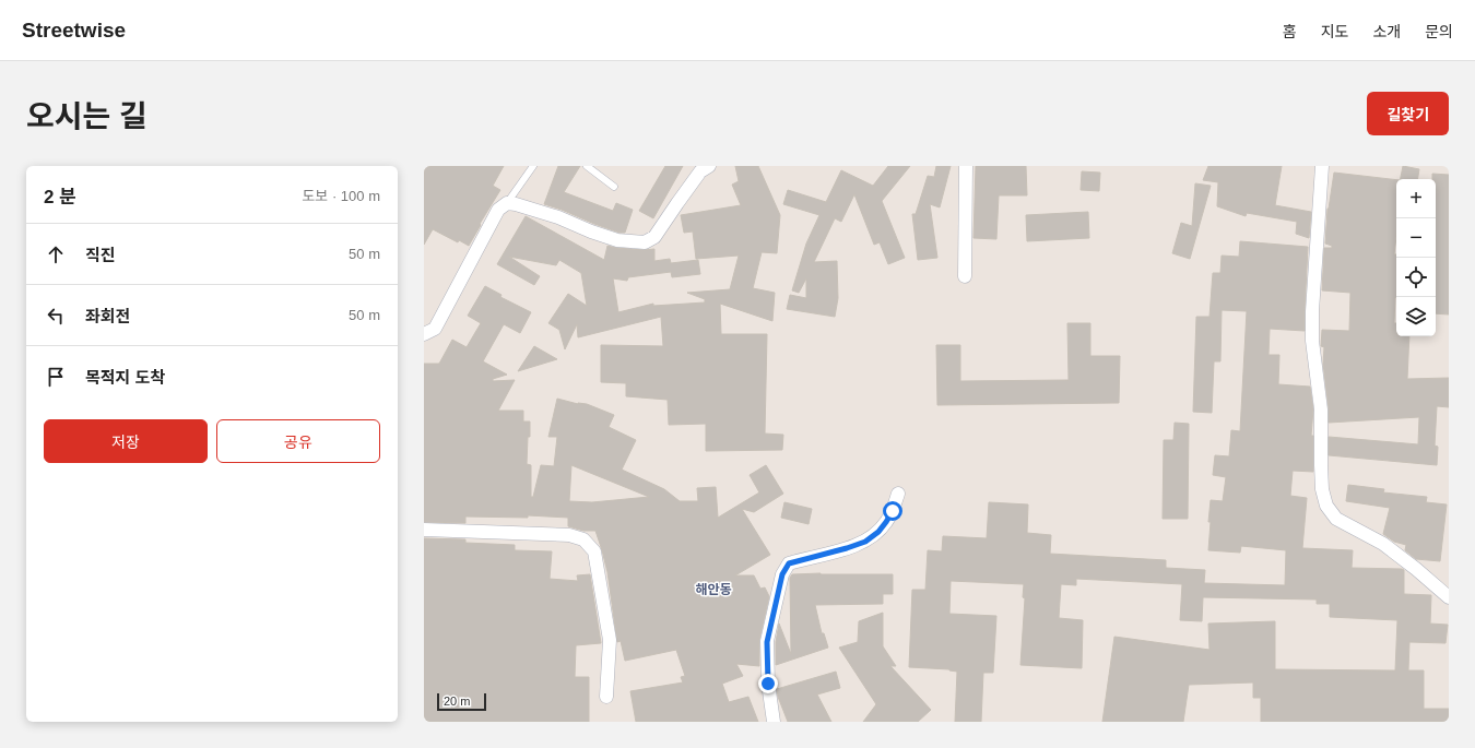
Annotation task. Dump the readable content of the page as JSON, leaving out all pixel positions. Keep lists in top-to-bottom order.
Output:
{
  "districts": ["해안동"],
  "scale_bar": "20 m",
  "page": {
    "header": "Streetwise",
    "nav": [
      "홈",
      "지도",
      "소개",
      "문의"
    ],
    "title": "오시는 길",
    "buttons": [
      "길찾기",
      ["저장", "공유"]
    ],
    "heading": ["2 분", "도보 · 100 m"],
    "map_buttons": ["+", "−"],
    "list": [
      ["직진", "50 m"],
      ["좌회전", "50 m"],
      "목적지 도착"
    ],
    "scale": "20 m"
  }
}
